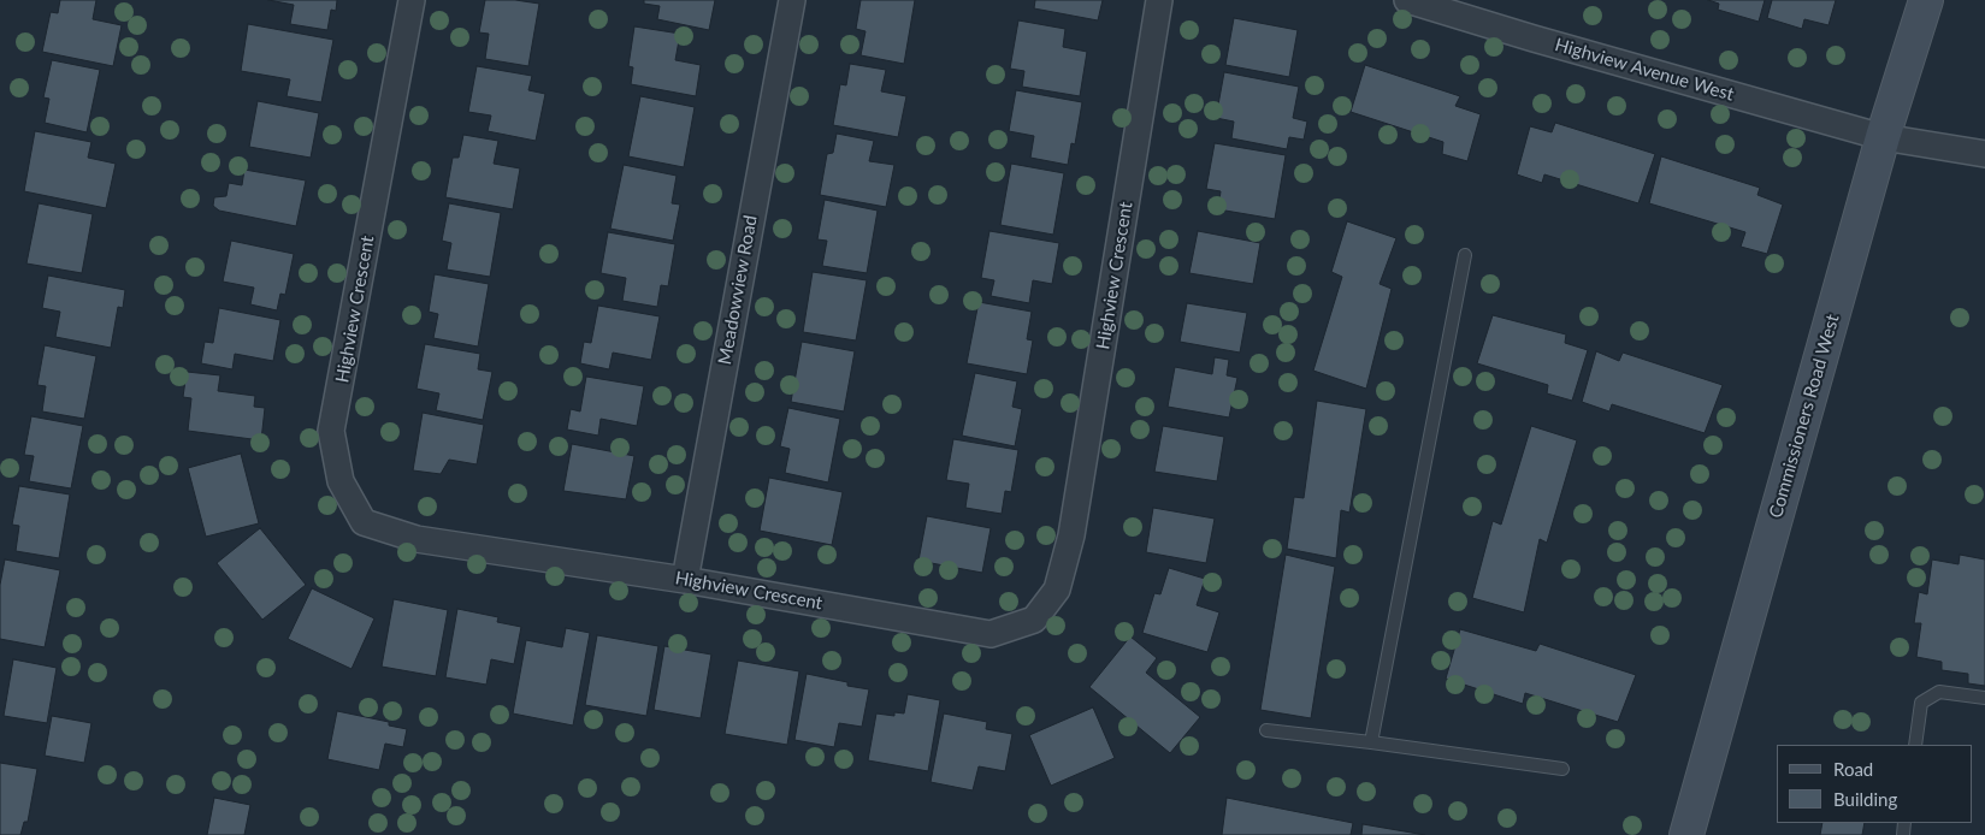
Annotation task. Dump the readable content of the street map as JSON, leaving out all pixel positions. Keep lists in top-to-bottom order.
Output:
{
  "streets": {
    "main road": ["Commissioners Road West"],
    "street": ["Highview Avenue West", "Highview Crescent", "Meadowview Road"]
  },
  "crossings": [
    ["Highview Avenue West", "Commissioners Road West"],
    ["Highview Crescent", "Meadowview Road"]
  ],
  "legend": ["Road", "Building"]
}
